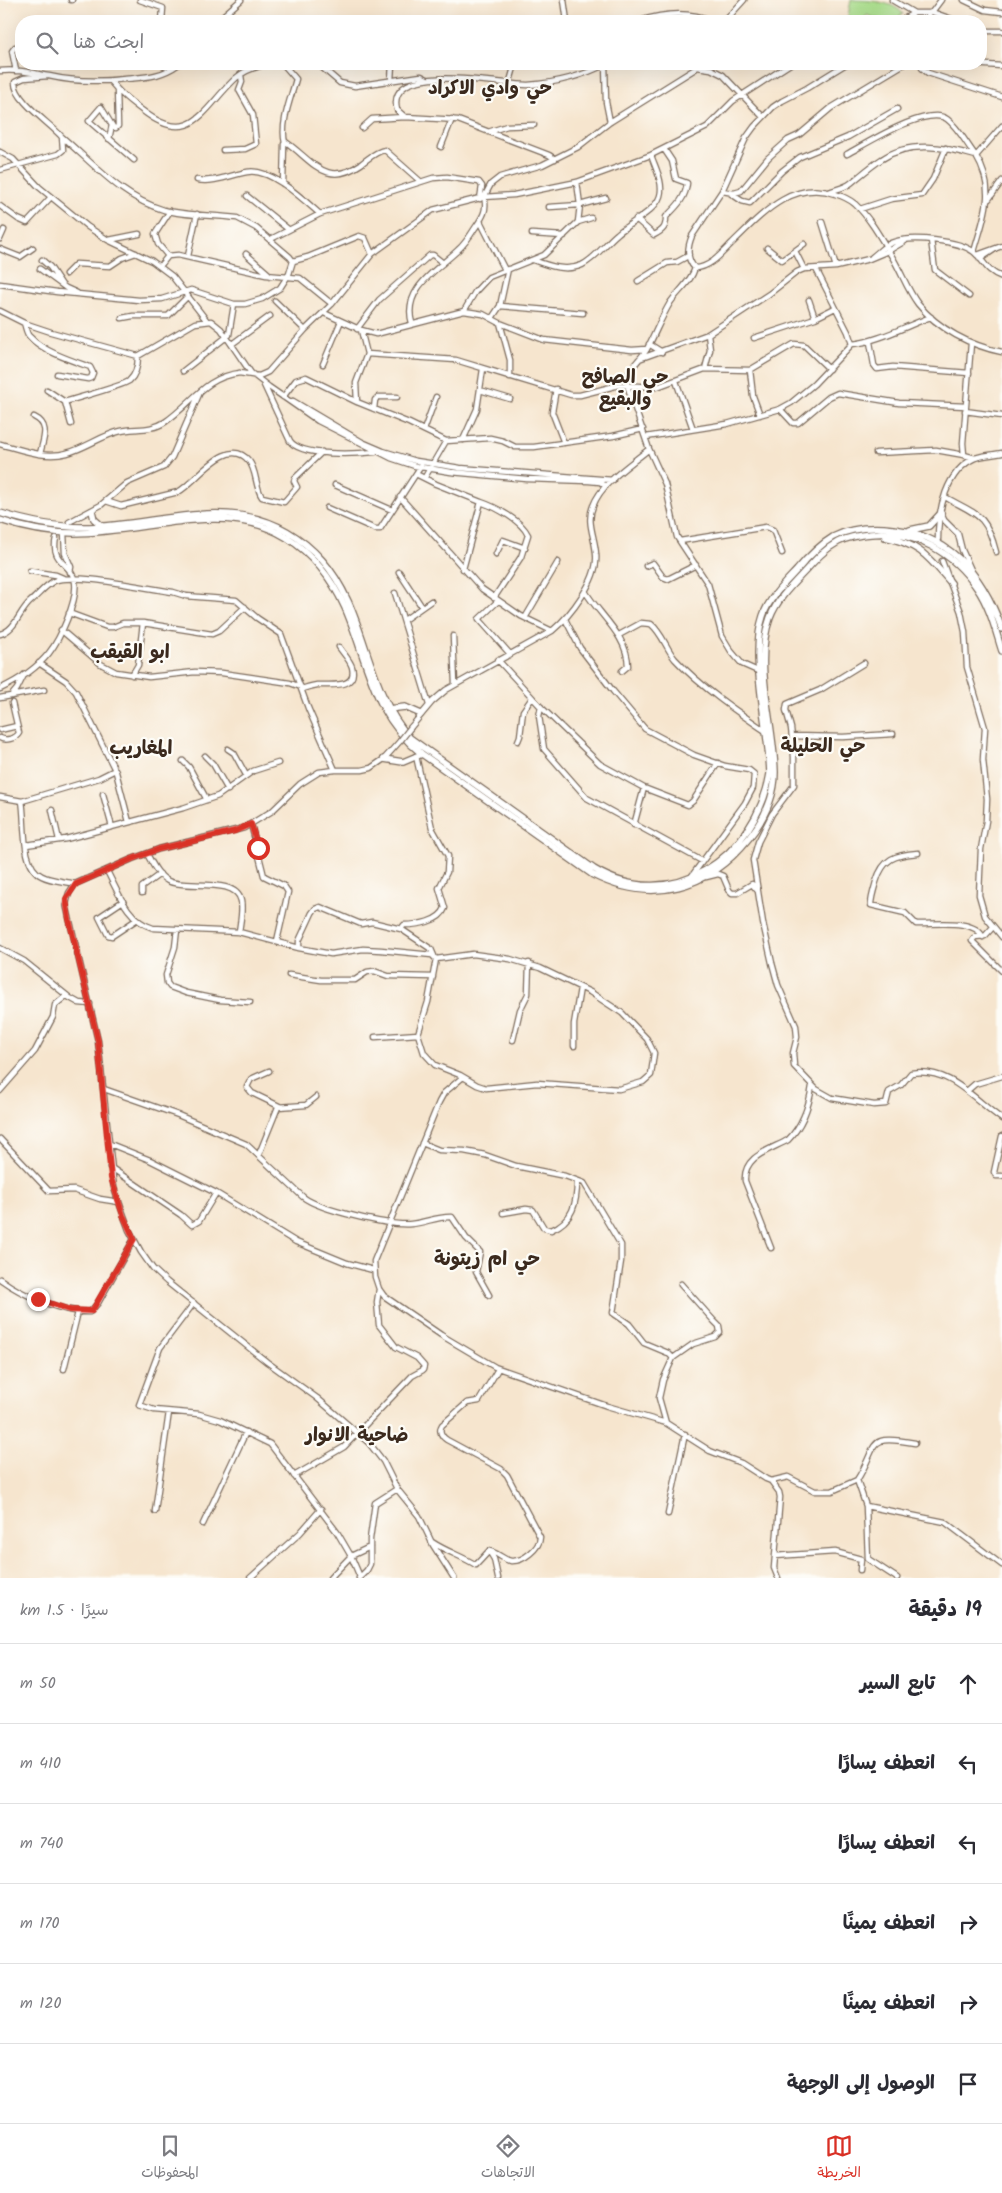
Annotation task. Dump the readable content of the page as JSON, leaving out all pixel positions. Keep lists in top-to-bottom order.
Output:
{
  "districts": [
    "حي وادي الاكراد",
    "حي الصافح والبقيع",
    "ابو القيقب",
    "حي الحليلة",
    "المغاريب",
    "حي ام زيتونة",
    "ضاحية الانوار"
  ],
  "page": {
    "search": "ابحث هنا",
    "heading": ["19 دقيقة", "سيرًا · 1.5 km"],
    "list": [
      ["تابع السير", "50 m"],
      ["انعطف يسارًا", "410 m"],
      ["انعطف يسارًا", "740 m"],
      ["انعطف يمينًا", "170 m"],
      ["انعطف يمينًا", "120 m"],
      "الوصول إلى الوجهة"
    ],
    "nav": ["الخريطة", "الاتجاهات", "المحفوظات"]
  }
}
